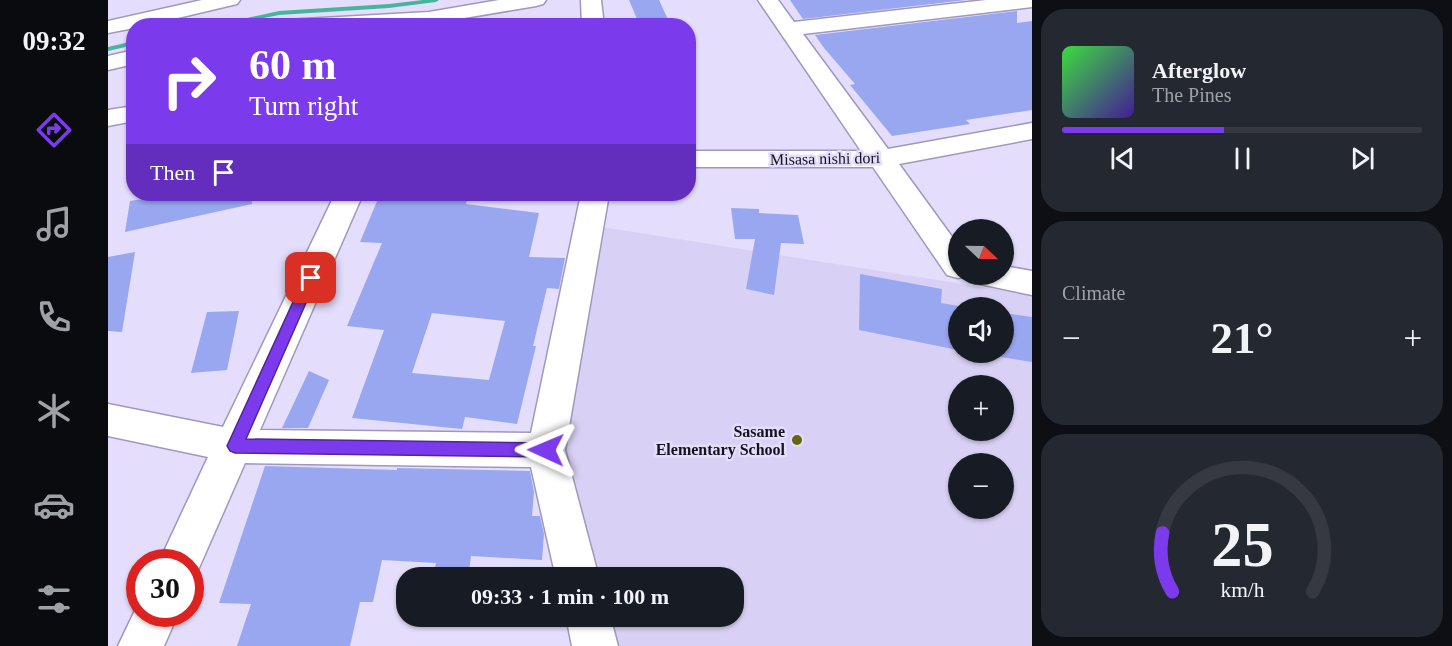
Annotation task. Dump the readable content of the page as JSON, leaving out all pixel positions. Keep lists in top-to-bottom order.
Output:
{
  "streets": {
    "street": ["Misasa nishi dori"]
  },
  "places": ["Sasame Elementary School"],
  "north": "right",
  "page": {
    "tabs": "09:32",
    "turn": ["60 m", "Turn right"],
    "song": ["Afterglow", "The Pines"],
    "then": "Then",
    "map_buttons": ["+", "−"],
    "tile": "Climate",
    "heat": ["−", "21°", "+"],
    "limit": "30",
    "trip": "09:33 · 1 min · 100 m",
    "gauge": ["25", "km/h"]
  }
}
